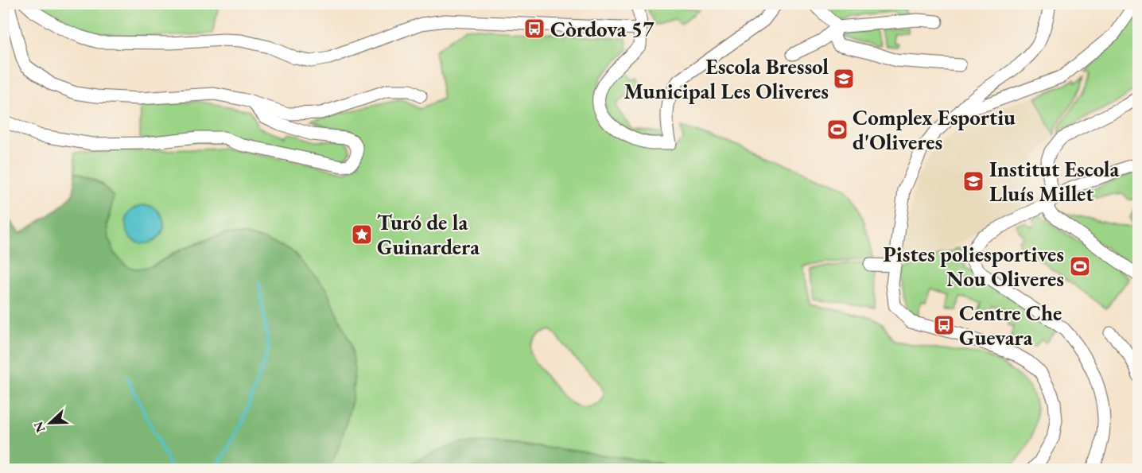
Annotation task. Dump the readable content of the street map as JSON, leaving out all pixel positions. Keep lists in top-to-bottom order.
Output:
{
  "places": {
    "bus stop": ["Còrdova 57", "Centre Che Guevara"],
    "school or university": ["Escola Bressol Municipal Les Oliveres", "Institut Escola Lluís Millet"],
    "sports": ["Complex Esportiu d'Oliveres", "Pistes poliesportives Nou Oliveres"],
    "place": ["Turó de la Guinardera"]
  },
  "north": "left"
}
